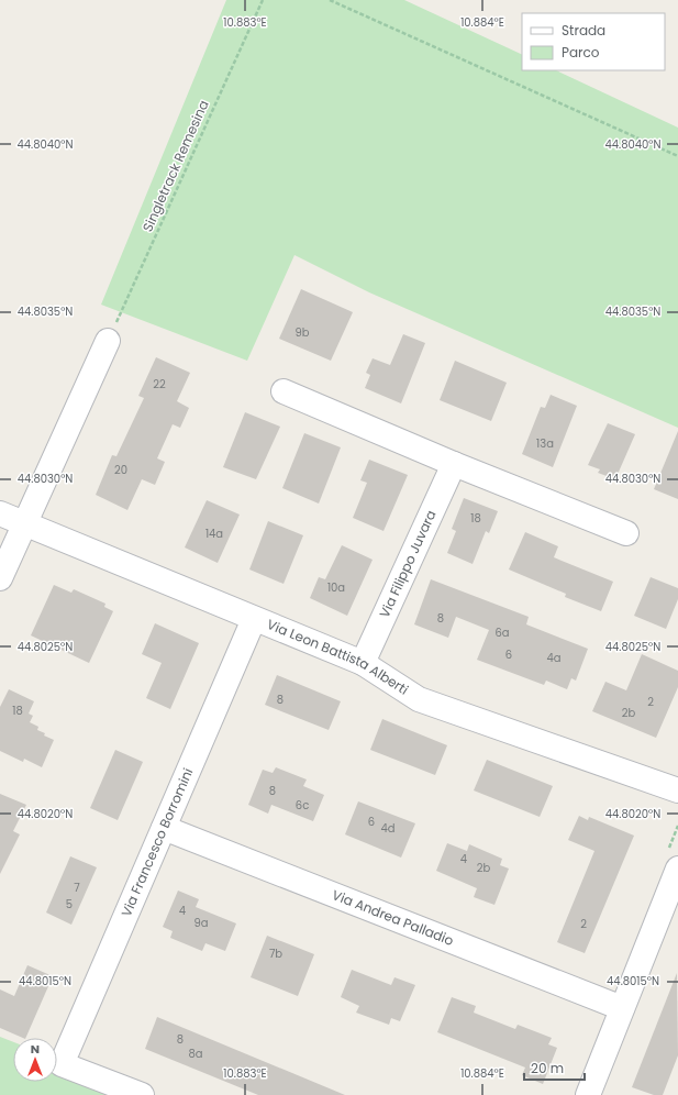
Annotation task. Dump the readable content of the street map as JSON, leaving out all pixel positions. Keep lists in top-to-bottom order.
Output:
{
  "streets": {
    "street": [
      "Via Filippo Juvara",
      "Via Leon Battista Alberti",
      "Via Francesco Borromini",
      "Via Andrea Palladio"
    ],
    "path": ["Singletrack Remesina"]
  },
  "crossings": [
    ["Via Filippo Juvara", "Via Leon Battista Alberti"],
    ["Via Leon Battista Alberti", "Via Francesco Borromini"],
    ["Via Francesco Borromini", "Via Andrea Palladio"]
  ],
  "house_numbers": [
    "9b",
    "22",
    "13a",
    "20",
    "18",
    "14a",
    "10a",
    "8",
    "6a",
    "6",
    "4a",
    "8",
    "2",
    "18",
    "2b",
    "8",
    "6c",
    "6",
    "4d",
    "4",
    "2b",
    "7",
    "5",
    "4",
    "9a",
    "2",
    "7b",
    "8",
    "8a"
  ],
  "legend": ["Strada", "Parco"],
  "scale_bar": "20 m",
  "north": "top",
  "coordinates": [
    "10.883°E",
    "10.884°E",
    "44.8040°N",
    "44.8035°N",
    "44.8030°N",
    "44.8025°N",
    "44.8020°N",
    "44.8015°N"
  ]
}
